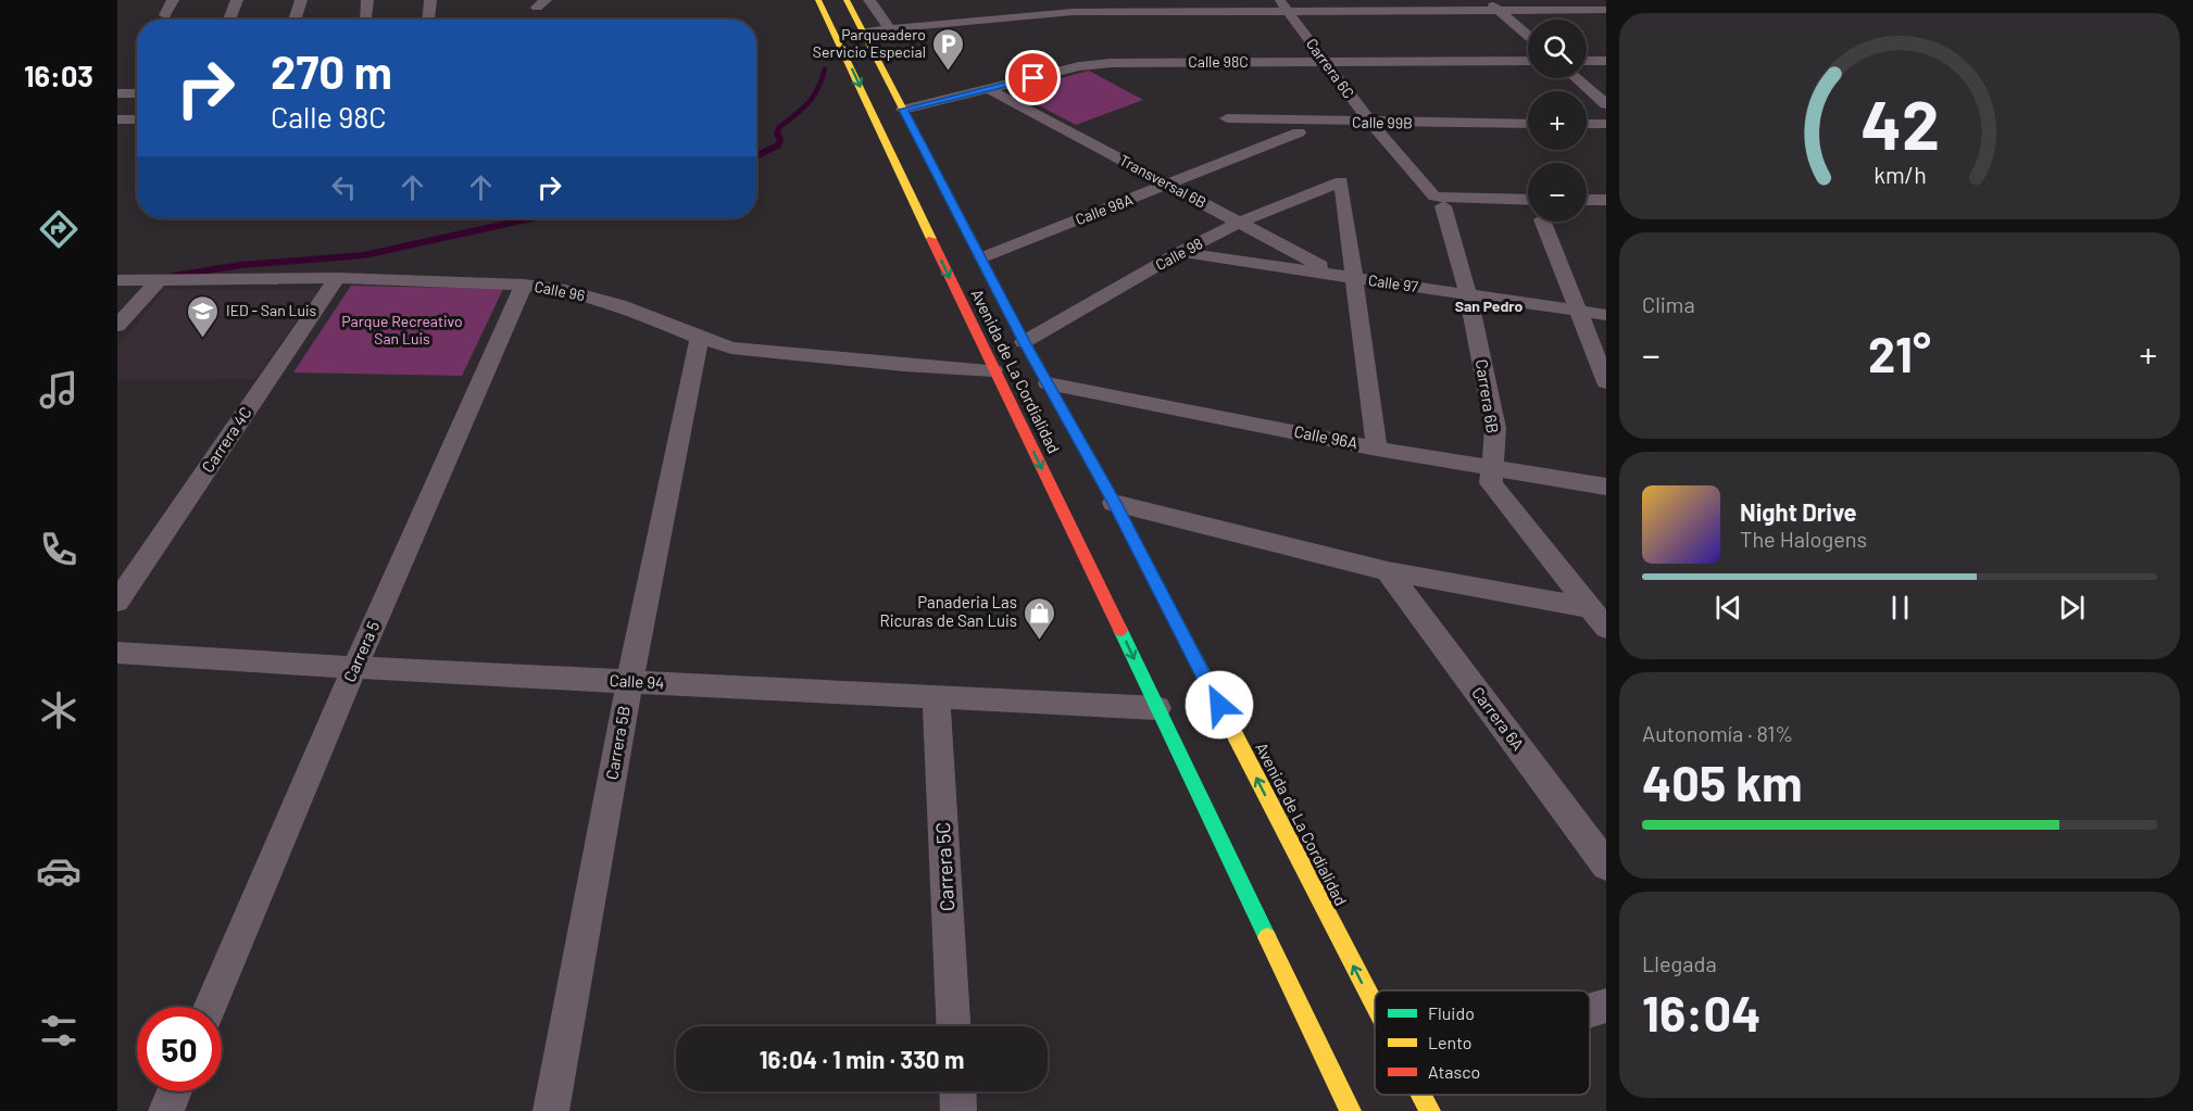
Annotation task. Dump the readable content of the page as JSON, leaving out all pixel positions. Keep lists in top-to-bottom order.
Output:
{
  "streets": {
    "main road": ["Avenida de La Cordialidad"],
    "street": [
      "Calle 98C",
      "Carrera 6C",
      "Calle 99B",
      "Transversal 6B",
      "Calle 98A",
      "Calle 98",
      "Calle 97",
      "Calle 96",
      "Carrera 6B",
      "Calle 96A",
      "Carrera 4C",
      "Carrera 5",
      "Calle 94",
      "Carrera 6A",
      "Carrera 5B",
      "Carrera 5C"
    ]
  },
  "crossings": [
    ["Calle 98C", "Carrera 6C"],
    ["Calle 98C", "Transversal 6B"],
    ["Calle 98C", "Avenida de La Cordialidad"],
    ["Carrera 6C", "Calle 99B"],
    ["Carrera 6C", "Carrera 6B"],
    ["Transversal 6B", "Calle 98A"],
    ["Transversal 6B", "Calle 98"],
    ["Transversal 6B", "Calle 97"],
    ["Calle 98A", "Avenida de La Cordialidad"],
    ["Calle 98", "Calle 97"],
    ["Calle 98", "Avenida de La Cordialidad"],
    ["Calle 97", "Carrera 6B"],
    ["Calle 96", "Avenida de La Cordialidad"],
    ["Calle 96", "Carrera 4C"],
    ["Calle 96", "Carrera 5"],
    ["Calle 96", "Carrera 5B"],
    ["Avenida de La Cordialidad", "Calle 96A"],
    ["Avenida de La Cordialidad", "Calle 94"],
    ["Carrera 6B", "Calle 96A"],
    ["Carrera 5", "Calle 94"],
    ["Calle 94", "Carrera 5B"],
    ["Calle 94", "Carrera 5C"]
  ],
  "districts": ["San Pedro"],
  "parks": ["Parque Recreativo San Luis"],
  "places": {
    "parking": ["Parqueadero Servicio Especial"],
    "school or university": ["IED - San Luis"],
    "shop": ["Panaderia Las Ricuras de San Luis"]
  },
  "legend": ["Fluido", "Lento", "Atasco"],
  "page": {
    "tabs": "16:03",
    "map_buttons": ["+", "−"],
    "turn": ["270 m", "Calle 98C"],
    "tile": [
      "Clima",
      ["Autonomía · 81%", "405 km"],
      ["Llegada", "16:04"]
    ],
    "heat": ["−", "21°", "+"],
    "song": ["Night Drive", "The Halogens"],
    "limit": "50",
    "trip": "16:04 · 1 min · 330 m",
    "gauge": ["42", "km/h"]
  }
}
